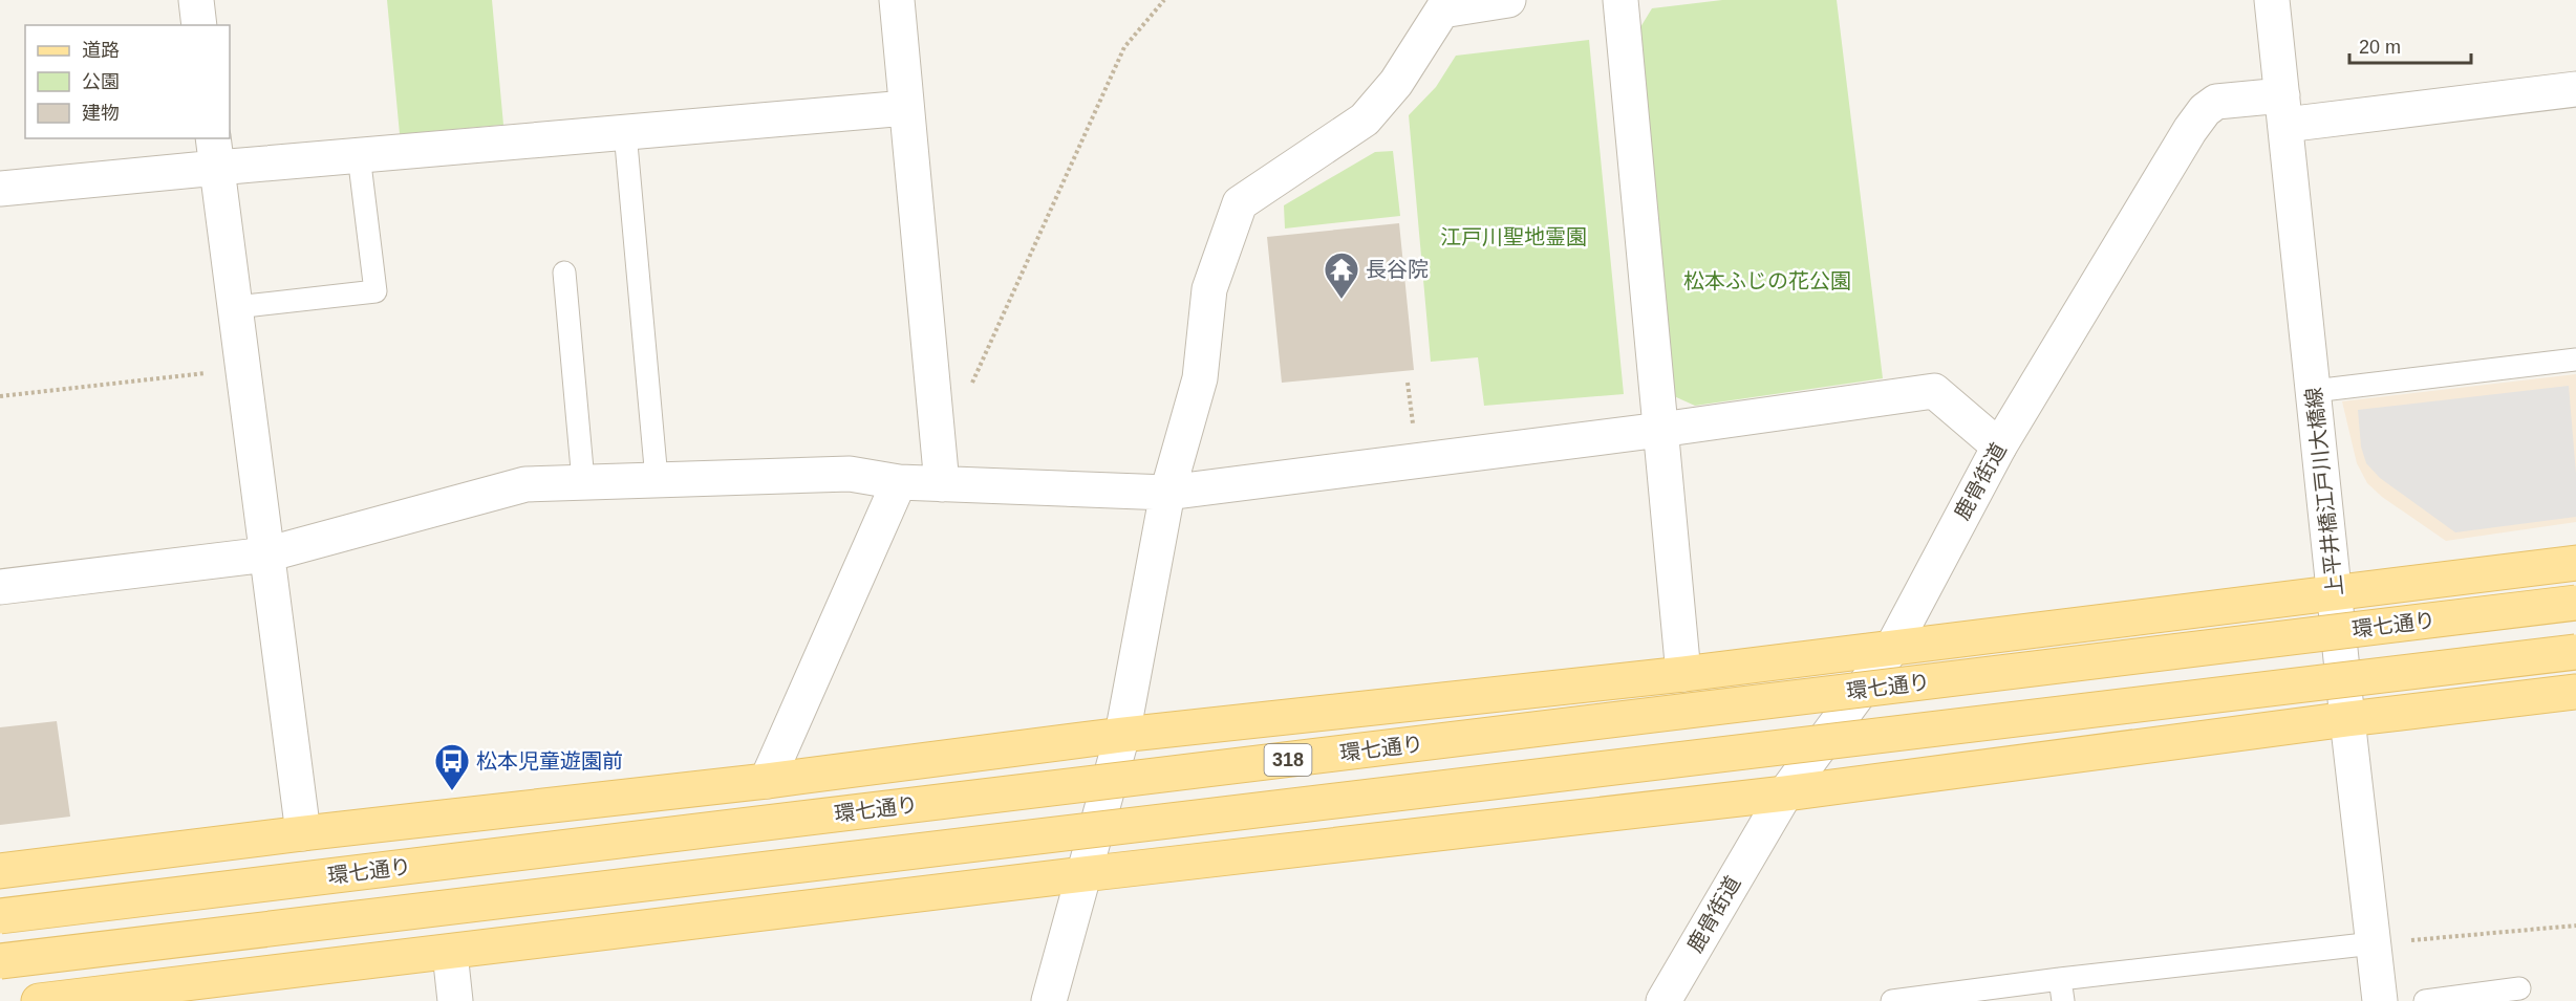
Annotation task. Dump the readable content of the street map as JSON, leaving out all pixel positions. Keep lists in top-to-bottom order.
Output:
{
  "streets": {
    "main road": ["環七通り", "318"],
    "street": ["鹿骨街道", "上平井橋江戸川大橋線"]
  },
  "crossings": [
    ["鹿骨街道", "上平井橋江戸川大橋線"]
  ],
  "parks": ["江戸川聖地霊園", "松本ふじの花公園"],
  "places": {
    "temple": ["長谷院"],
    "bus stop": ["松本児童遊園前"]
  },
  "legend": ["道路", "公園", "建物"],
  "scale_bar": "20 m"
}
